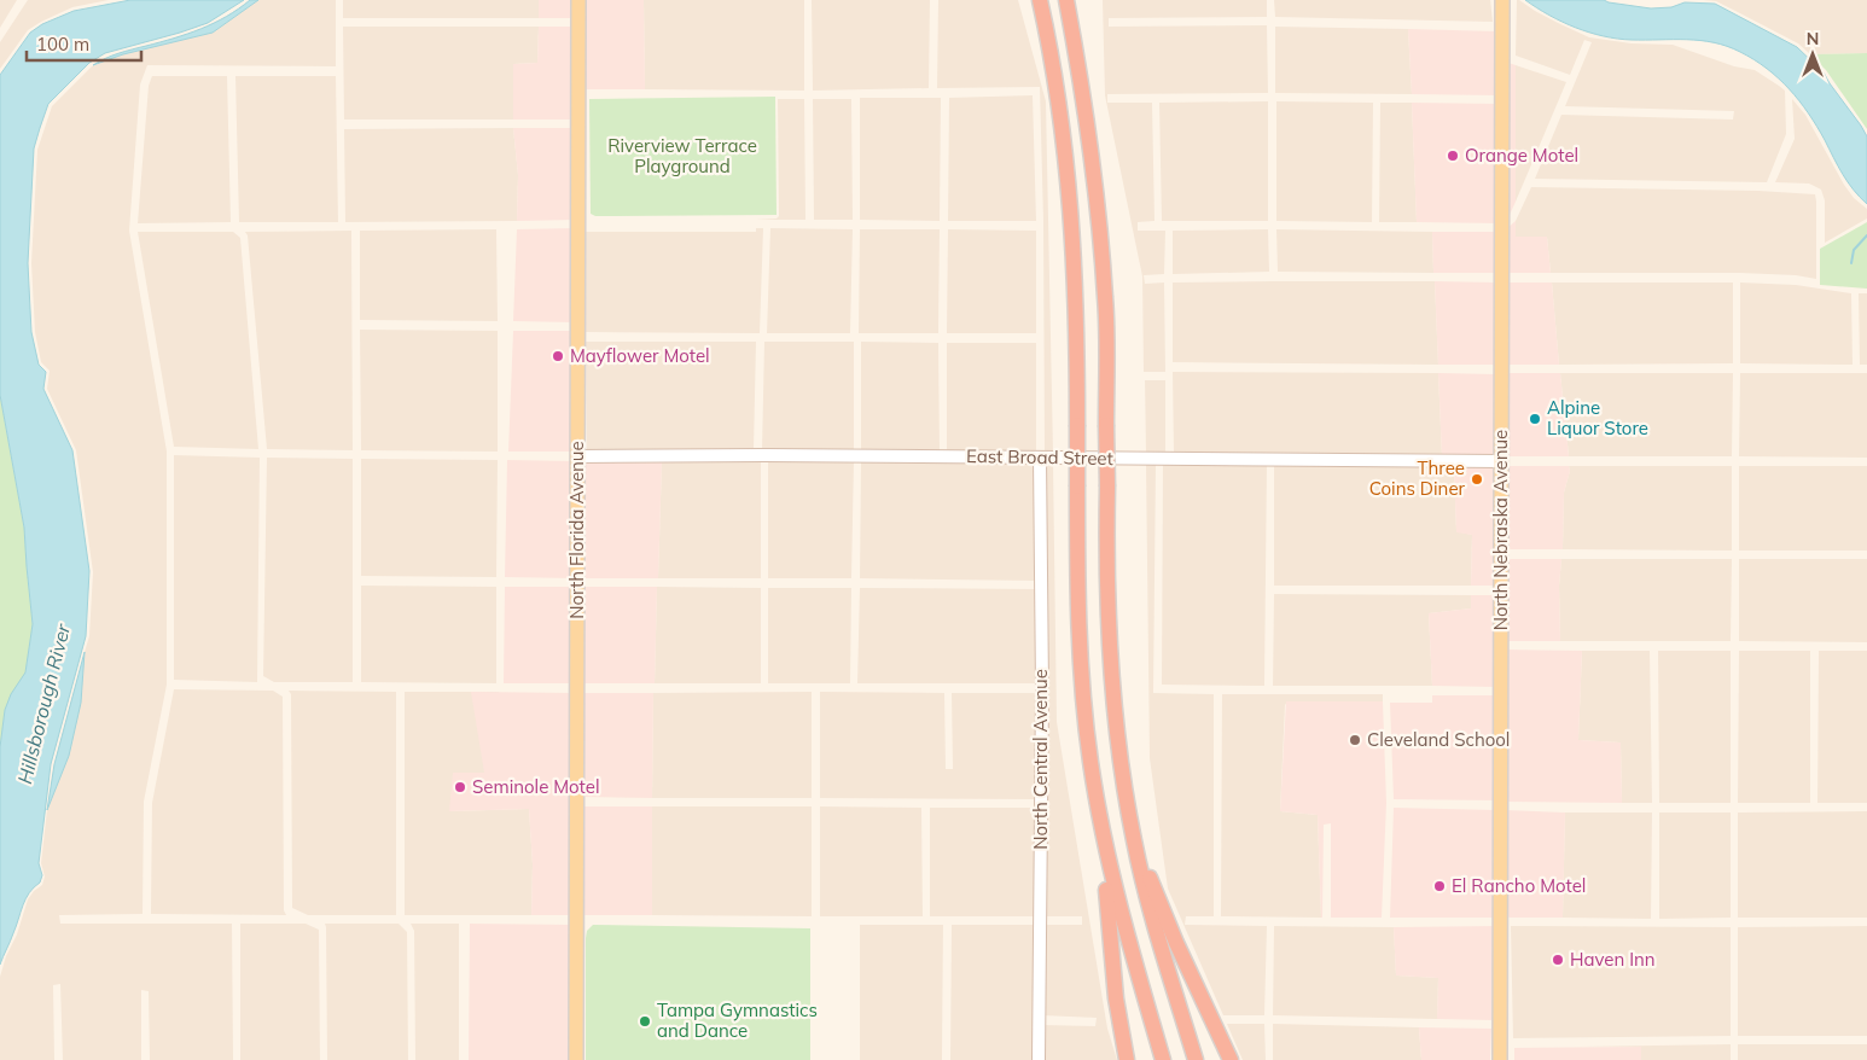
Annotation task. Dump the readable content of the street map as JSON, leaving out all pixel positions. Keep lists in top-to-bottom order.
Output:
{
  "streets": {
    "main road": ["North Florida Avenue", "North Nebraska Avenue"],
    "street": ["East Broad Street", "North Central Avenue"]
  },
  "crossings": [
    ["East Broad Street", "North Florida Avenue"],
    ["East Broad Street", "North Nebraska Avenue"],
    ["East Broad Street", "North Central Avenue"]
  ],
  "water": ["Hillsborough River"],
  "parks": ["Riverview Terrace Playground"],
  "places": [
    "Orange Motel",
    "Mayflower Motel",
    "Alpine Liquor Store",
    "Three Coins Diner",
    "Cleveland School",
    "Seminole Motel",
    "El Rancho Motel",
    "Haven Inn",
    "Tampa Gymnastics and Dance"
  ],
  "scale_bar": "100 m",
  "north": "top"
}
